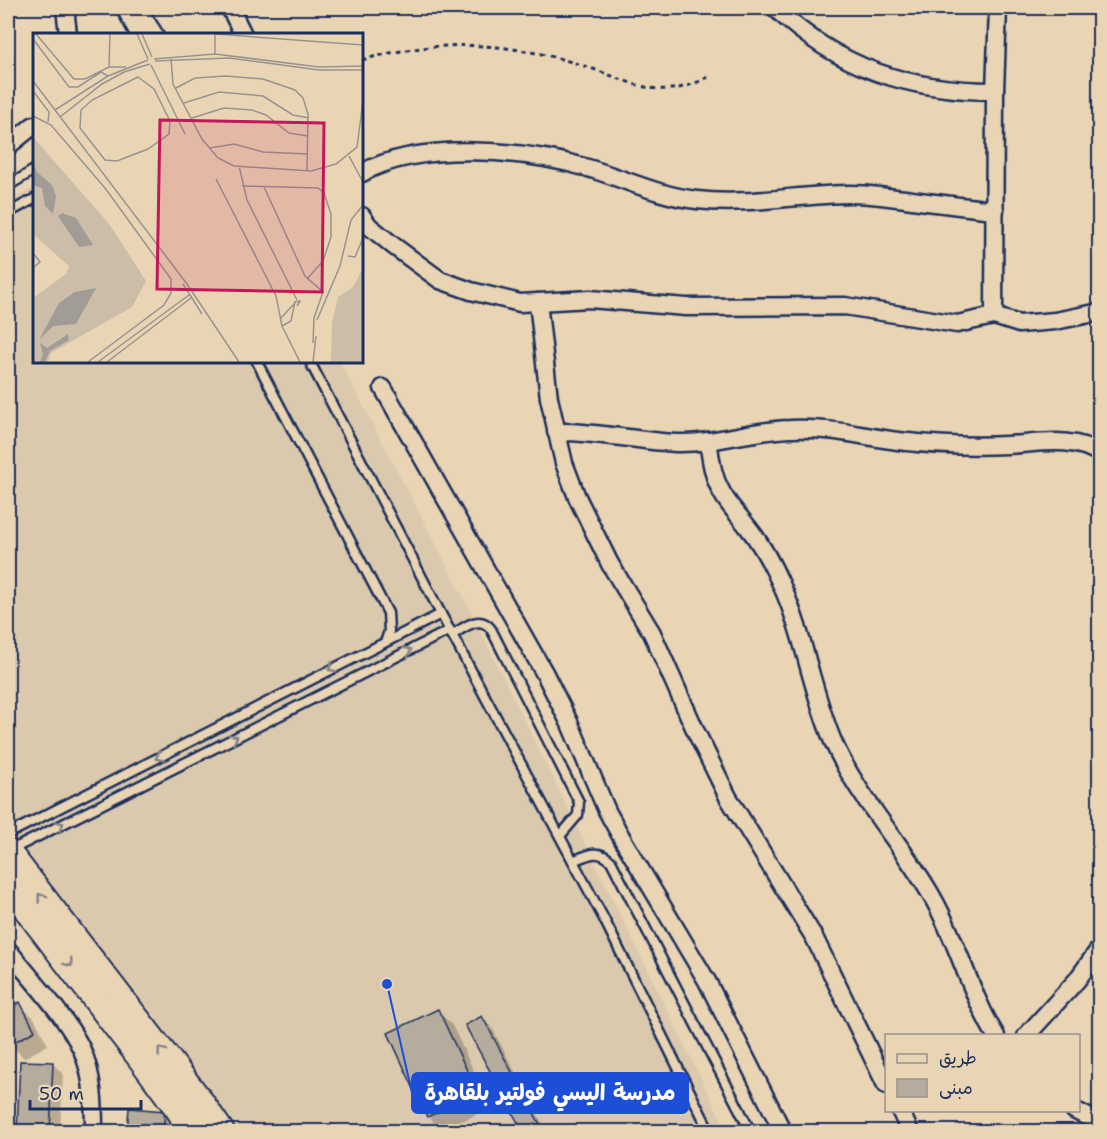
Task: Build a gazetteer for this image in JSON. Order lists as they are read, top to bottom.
{
  "places": ["مدرسة اليسي فولتير بلقاهرة"],
  "legend": ["طريق", "مبنى"],
  "scale_bar": "50 m"
}
